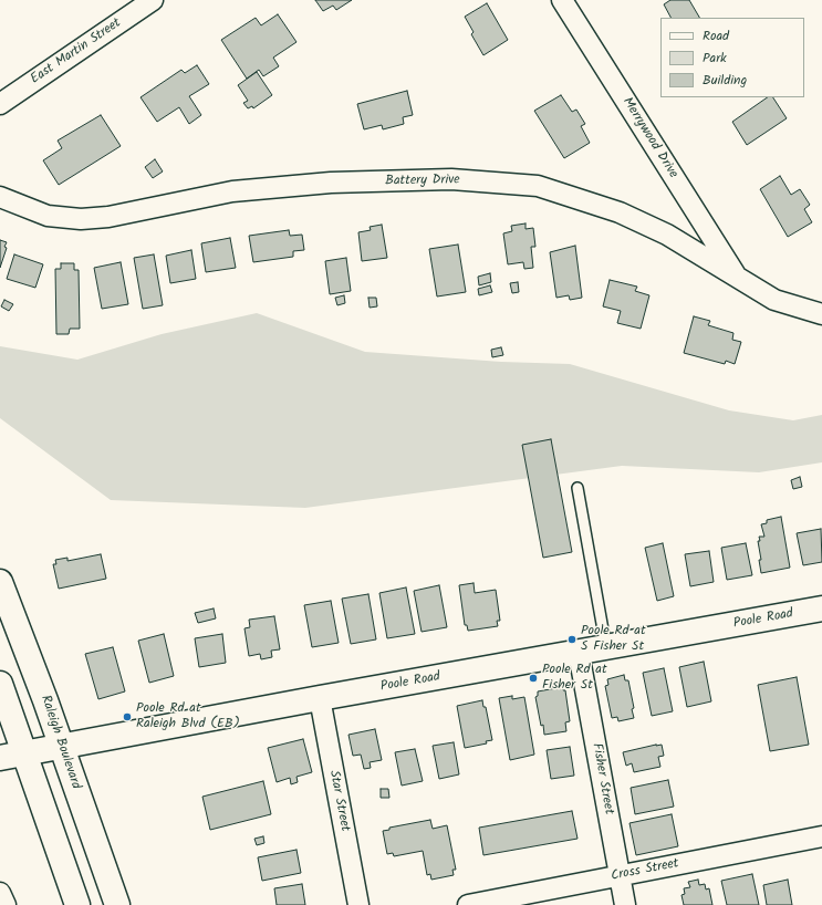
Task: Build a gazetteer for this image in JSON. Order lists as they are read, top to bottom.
{
  "streets": {
    "main road": ["Poole Road", "Raleigh Boulevard"],
    "street": [
      "East Martin Street",
      "Merrywood Drive",
      "Battery Drive",
      "Fisher Street",
      "Star Street",
      "Cross Street"
    ]
  },
  "crossings": [
    ["Merrywood Drive", "Battery Drive"],
    ["Poole Road", "Raleigh Boulevard"],
    ["Poole Road", "Fisher Street"],
    ["Poole Road", "Star Street"],
    ["Fisher Street", "Cross Street"]
  ],
  "places": ["Poole Rd at S Fisher St", "Poole Rd at Fisher St", "Poole Rd at Raleigh Blvd (EB)"],
  "legend": ["Road", "Park", "Building"]
}
